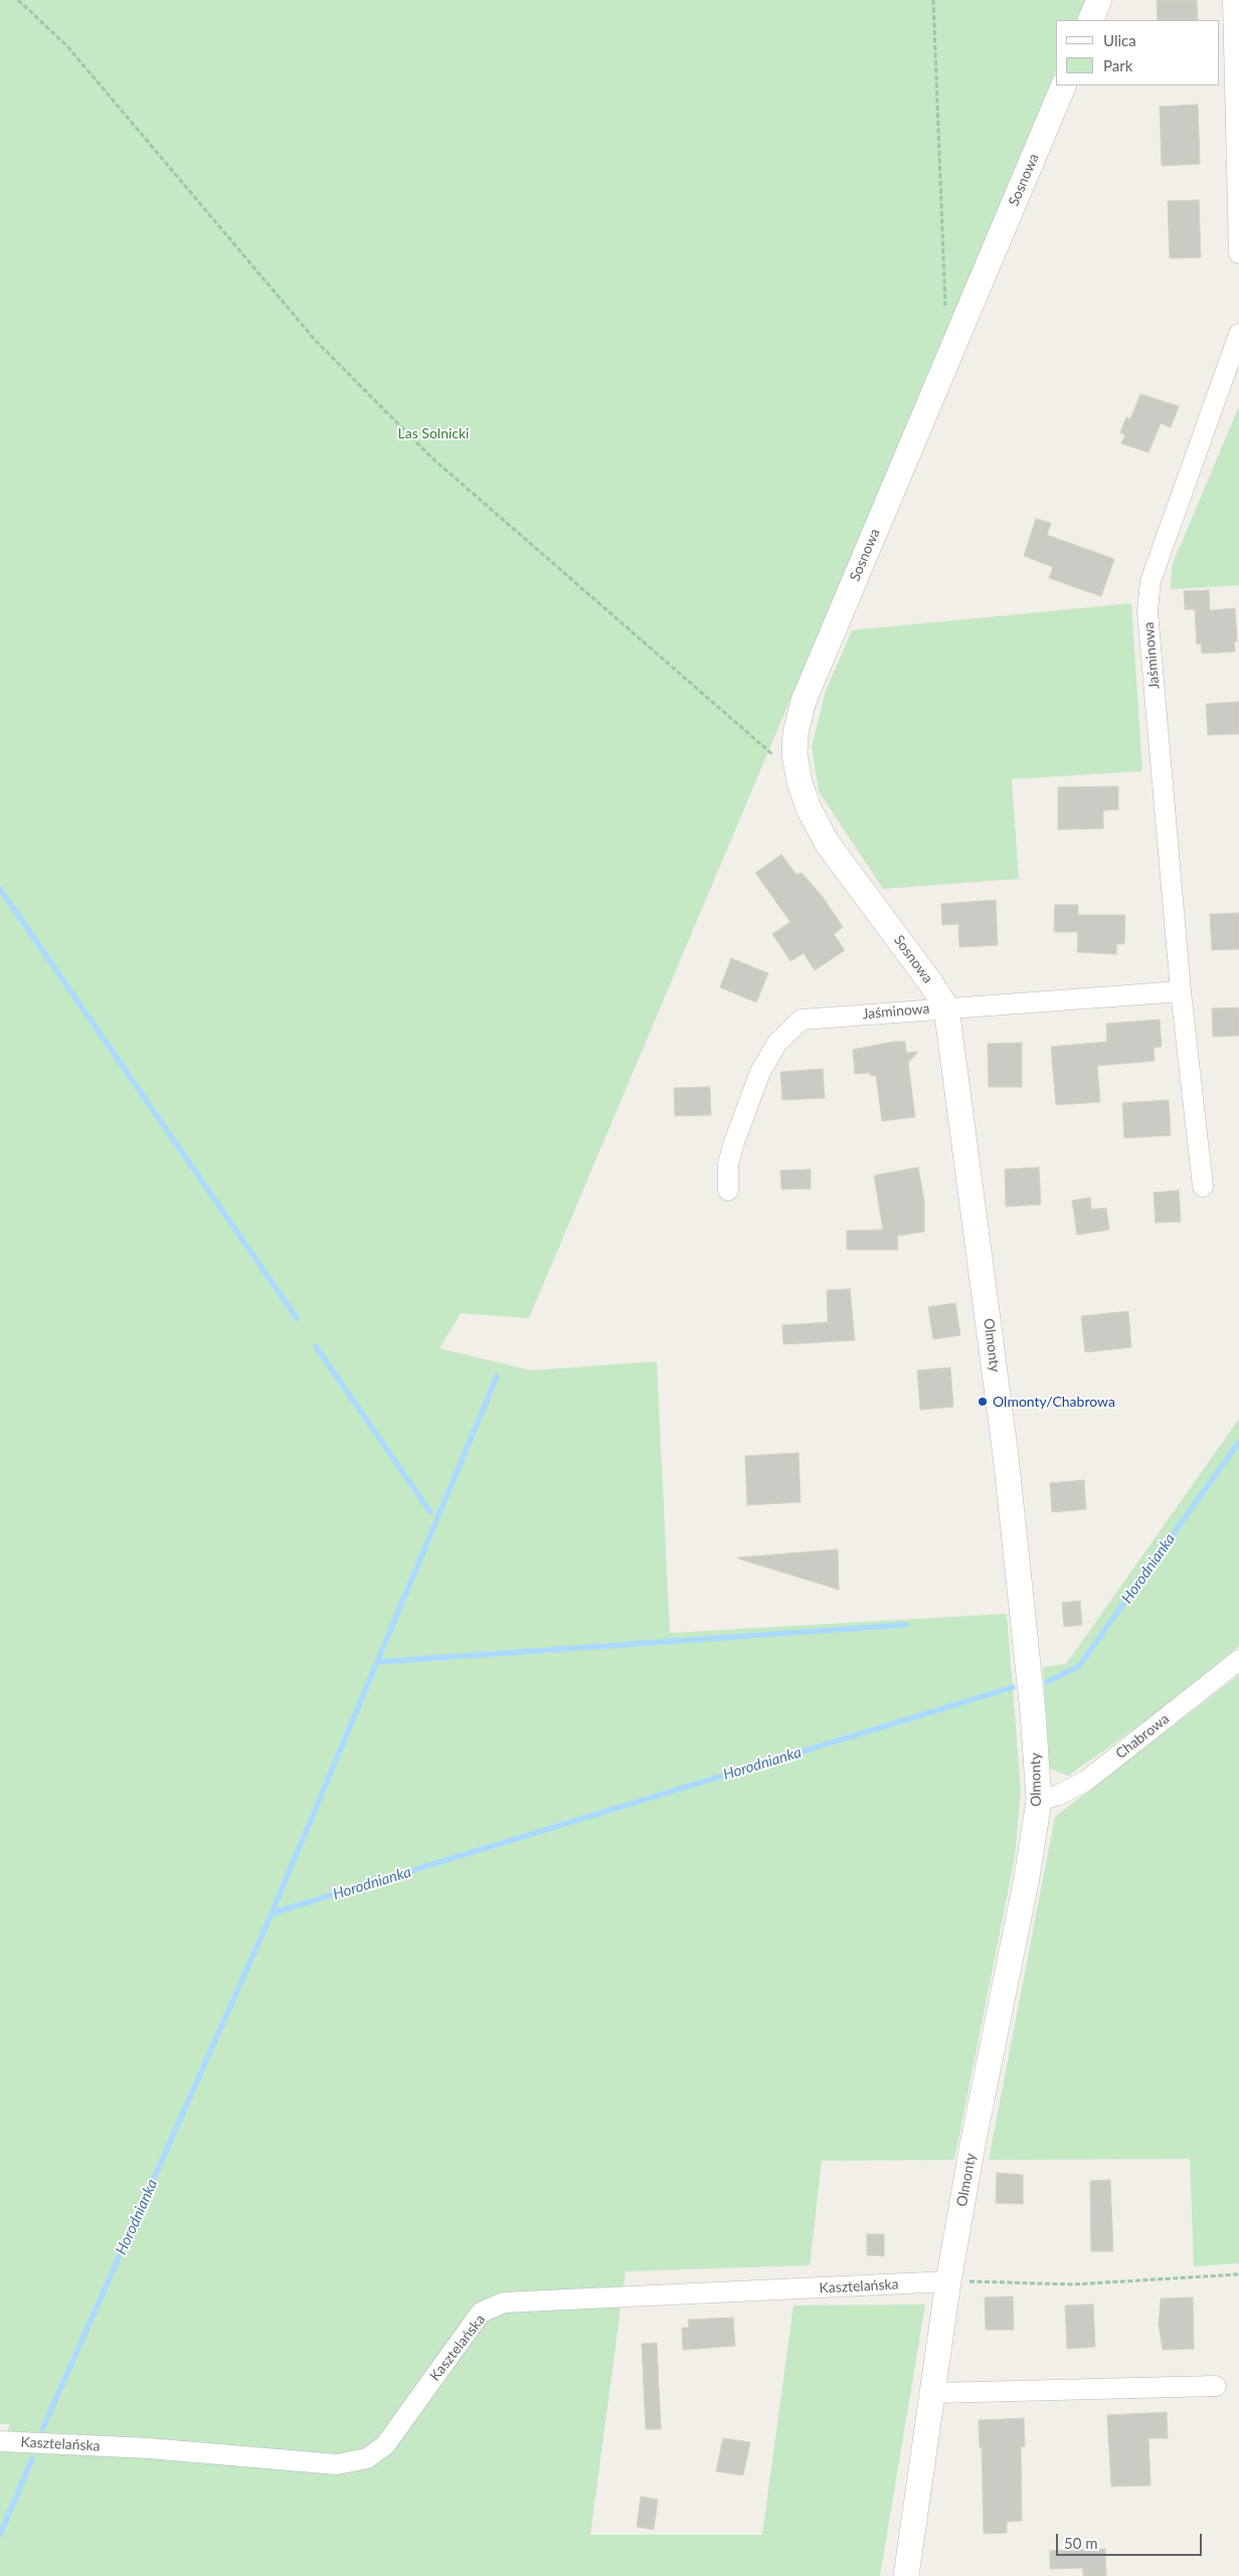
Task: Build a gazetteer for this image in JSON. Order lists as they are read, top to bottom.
{
  "streets": {
    "street": [
      "Sosnowa",
      "Jaśminowa",
      "Olmonty",
      "Chabrowa",
      "Kasztelańska"
    ]
  },
  "crossings": [
    ["Sosnowa", "Jaśminowa"],
    ["Sosnowa", "Olmonty"],
    ["Jaśminowa", "Olmonty"],
    ["Olmonty", "Chabrowa"],
    ["Olmonty", "Kasztelańska"]
  ],
  "water": ["Horodnianka"],
  "parks": ["Las Solnicki"],
  "places": ["Olmonty/Chabrowa"],
  "legend": ["Ulica", "Park"],
  "scale_bar": "50 m"
}
